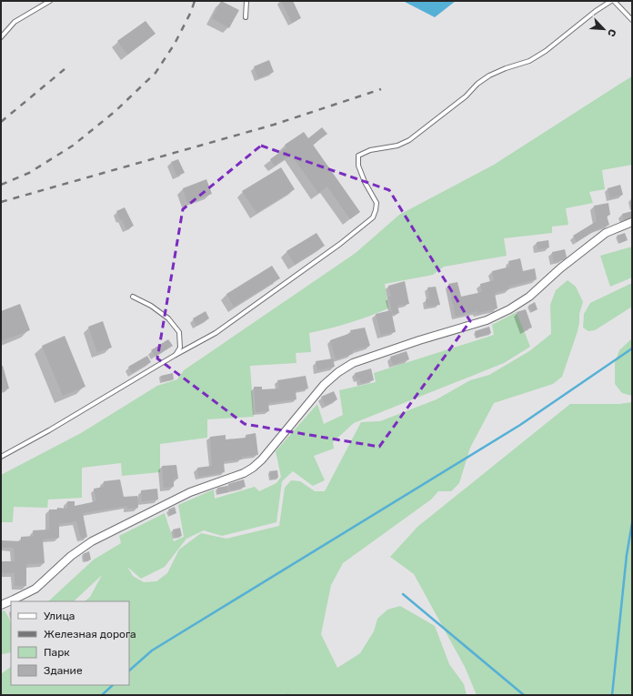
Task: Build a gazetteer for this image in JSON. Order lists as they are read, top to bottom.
{
  "legend": [
    "Улица",
    "Железная дорога",
    "Парк",
    "Здание"
  ],
  "north": "bottom right"
}
